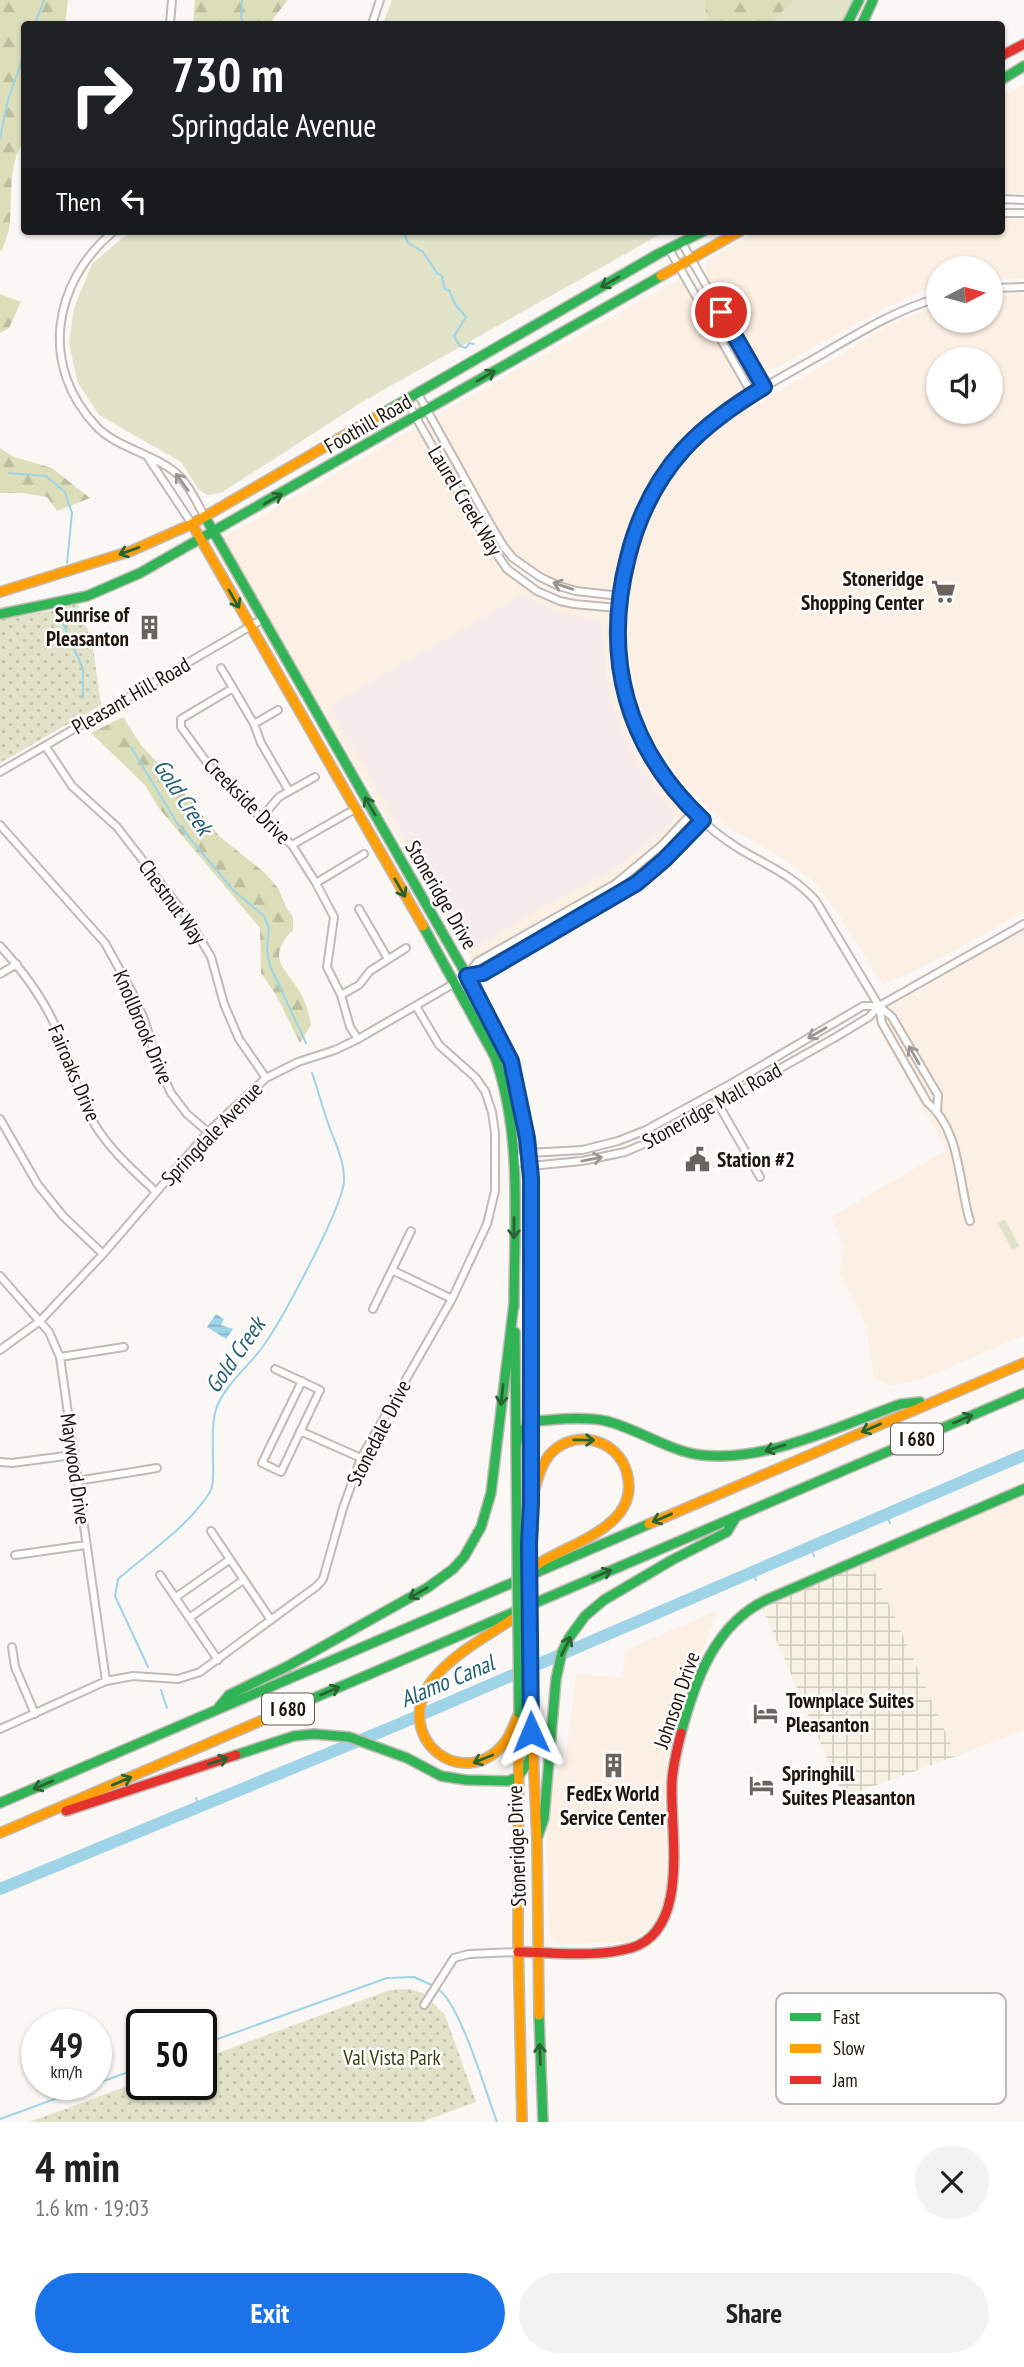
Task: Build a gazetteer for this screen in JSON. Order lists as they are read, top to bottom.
{
  "streets": {
    "main road": [
      "Foothill Road",
      "Stoneridge Drive",
      "I 680",
      "Johnson Drive"
    ],
    "street": [
      "Laurel Creek Way",
      "Pleasant Hill Road",
      "Creekside Drive",
      "Chestnut Way",
      "Knollbrook Drive",
      "Fairoaks Drive",
      "Stoneridge Mall Road",
      "Springdale Avenue",
      "Stonedale Drive",
      "Maywood Drive"
    ]
  },
  "crossings": [
    ["Foothill Road", "Laurel Creek Way"],
    ["Foothill Road", "Stoneridge Drive"],
    ["Pleasant Hill Road", "Stoneridge Drive"],
    ["Pleasant Hill Road", "Chestnut Way"],
    ["Creekside Drive", "Springdale Avenue"],
    ["Stoneridge Drive", "Stoneridge Mall Road"],
    ["Stoneridge Drive", "Springdale Avenue"],
    ["Stoneridge Drive", "Johnson Drive"],
    ["Chestnut Way", "Springdale Avenue"],
    ["Knollbrook Drive", "Springdale Avenue"],
    ["Fairoaks Drive", "Springdale Avenue"],
    ["Springdale Avenue", "Stonedale Drive"],
    ["Springdale Avenue", "Maywood Drive"],
    ["Stonedale Drive", "Maywood Drive"]
  ],
  "water": ["Gold Creek", "Alamo Canal"],
  "parks": ["Val Vista Park"],
  "places": {
    "supermarket": ["Stoneridge Shopping Center"],
    "building": ["Sunrise of Pleasanton", "FedEx World Service Center"],
    "public building": ["Station #2"],
    "hotel": ["Townplace Suites Pleasanton", "Springhill Suites Pleasanton"]
  },
  "legend": ["Fast", "Slow", "Jam"],
  "north": "right",
  "page": {
    "turn": ["730 m", "Springdale Avenue"],
    "then": "Then",
    "speed": "49 km/h",
    "limit": "50",
    "heading": ["4 min", "1.6 km · 19:03"],
    "buttons": ["Exit", "Share"]
  }
}
